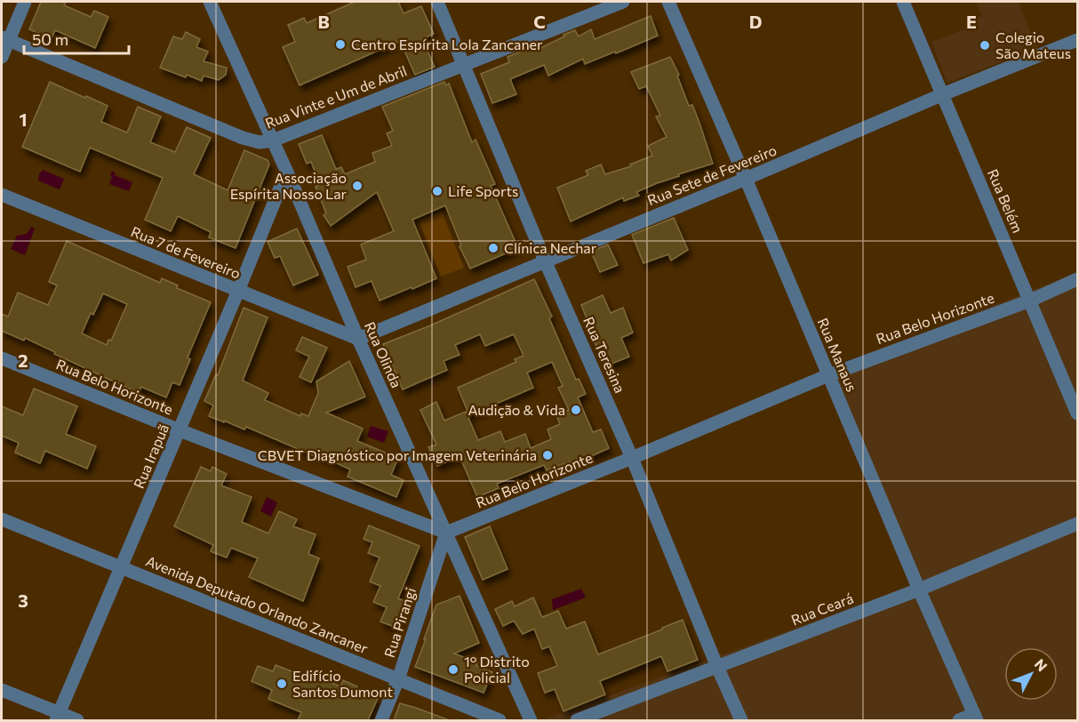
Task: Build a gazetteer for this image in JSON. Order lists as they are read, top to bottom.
{
  "streets": {
    "street": [
      "Rua Vinte e Um de Abril",
      "Rua Sete de Fevereiro",
      "Rua Belém",
      "Rua 7 de Fevereiro",
      "Rua Belo Horizonte",
      "Rua Olinda",
      "Rua Teresina",
      "Rua Manaus",
      "Rua Irapuã",
      "Avenida Deputado Orlando Zancaner",
      "Rua Ceará",
      "Rua Pirangi"
    ]
  },
  "crossings": [
    ["Rua Vinte e Um de Abril", "Rua Olinda"],
    ["Rua Vinte e Um de Abril", "Rua Teresina"],
    ["Rua Sete de Fevereiro", "Rua Belém"],
    ["Rua Sete de Fevereiro", "Rua 7 de Fevereiro"],
    ["Rua Sete de Fevereiro", "Rua Olinda"],
    ["Rua Sete de Fevereiro", "Rua Teresina"],
    ["Rua Sete de Fevereiro", "Rua Manaus"],
    ["Rua Belém", "Rua Belo Horizonte"],
    ["Rua 7 de Fevereiro", "Rua Olinda"],
    ["Rua 7 de Fevereiro", "Rua Irapuã"],
    ["Rua Belo Horizonte", "Rua Olinda"],
    ["Rua Belo Horizonte", "Rua Teresina"],
    ["Rua Belo Horizonte", "Rua Manaus"],
    ["Rua Belo Horizonte", "Rua Irapuã"],
    ["Rua Belo Horizonte", "Rua Pirangi"],
    ["Rua Olinda", "Rua Irapuã"],
    ["Rua Olinda", "Rua Pirangi"],
    ["Rua Teresina", "Rua Ceará"],
    ["Rua Manaus", "Rua Ceará"],
    ["Rua Irapuã", "Avenida Deputado Orlando Zancaner"],
    ["Avenida Deputado Orlando Zancaner", "Rua Pirangi"]
  ],
  "places": [
    "Centro Espírita Lola Zancaner",
    "Colegio São Mateus",
    "Associação Espírita Nosso Lar",
    "Life Sports",
    "Clínica Nechar",
    "Audição & Vida",
    "CBVET Diagnóstico por Imagem Veterinária",
    "1° Distrito Policial",
    "Edifício Santos Dumont"
  ],
  "scale_bar": "50 m",
  "north": "top right",
  "grid": {
    "columns": [
      "B",
      "C",
      "D",
      "E"
    ],
    "rows": ["1", "2", "3"]
  }
}
